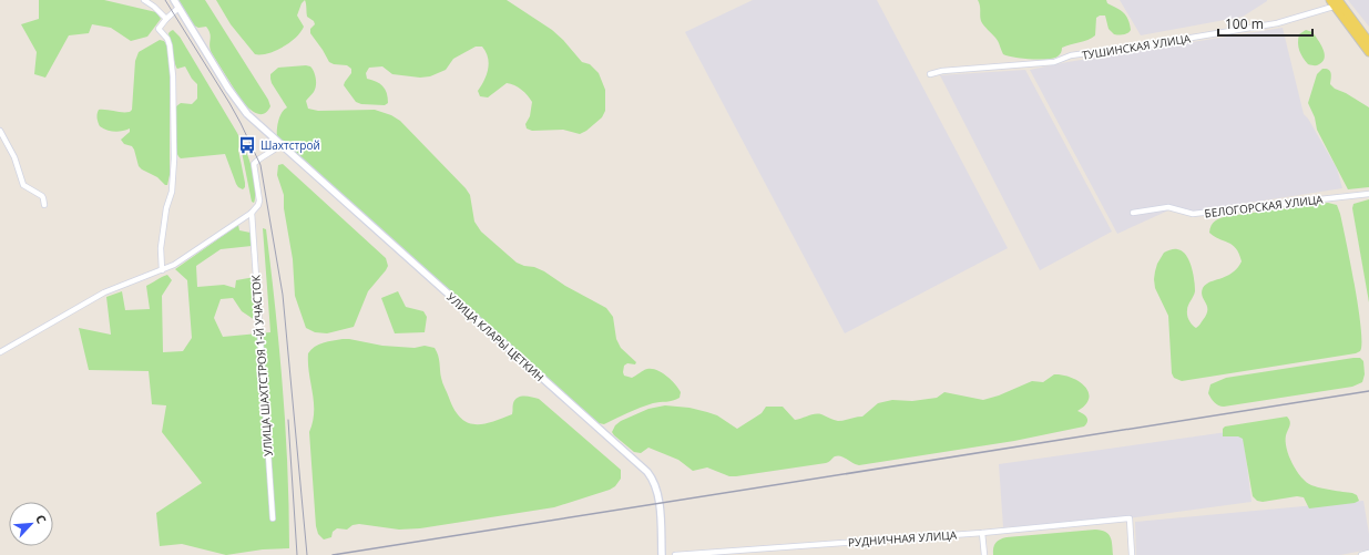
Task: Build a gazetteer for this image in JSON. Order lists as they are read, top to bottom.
{
  "streets": {
    "street": [
      "ТУШИНСКАЯ УЛИЦА",
      "БЕЛОГОРСКАЯ УЛИЦА",
      "УЛИЦА КЛАРЫ ЦЕТКИН",
      "УЛИЦА ШАХТСТРОЯ 1-Й УЧАСТОК",
      "РУДНИЧНАЯ УЛИЦА"
    ]
  },
  "places": {
    "bus stop": ["Шахтстрой"]
  },
  "scale_bar": "100 m",
  "north": "top right"
}
